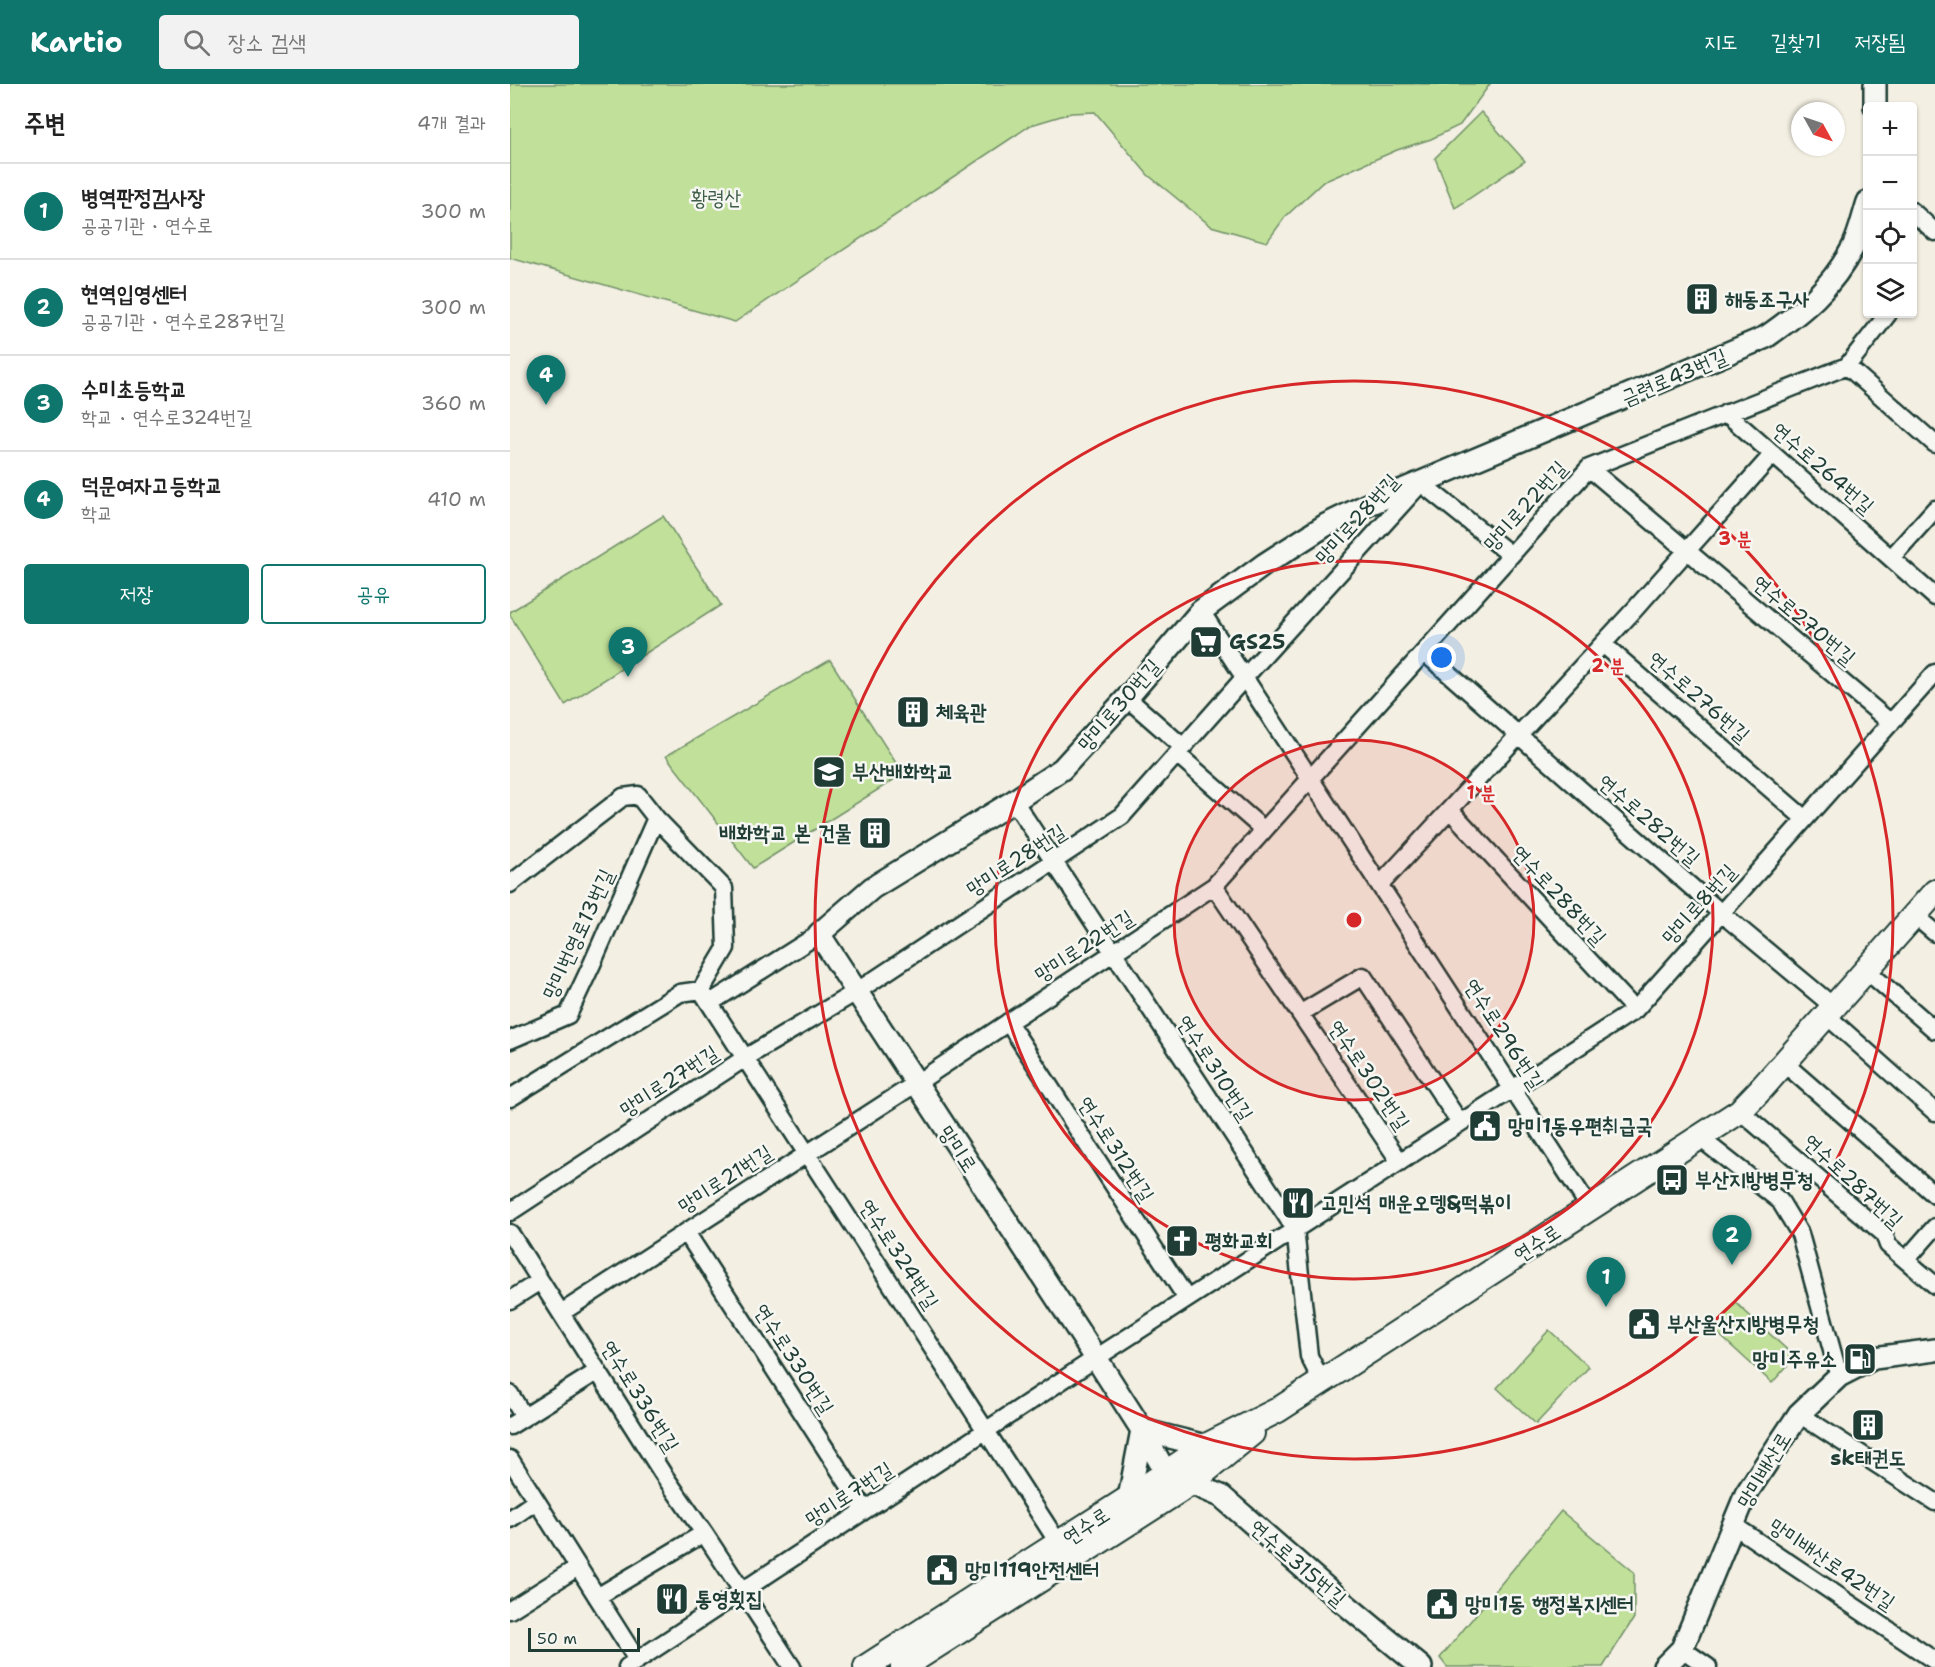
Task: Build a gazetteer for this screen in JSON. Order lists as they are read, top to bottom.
{
  "streets": {
    "main road": ["연수로"],
    "street": [
      "금련로43번길",
      "연수로264번길",
      "망미로22번길",
      "망미로28번길",
      "연수로270번길",
      "연수로276번길",
      "망미로30번길",
      "연수로282번길",
      "연수로288번길",
      "망미로8번길",
      "망미번영로13번길",
      "연수로296번길",
      "연수로310번길",
      "연수로302번길",
      "망미로27번길",
      "망미로",
      "연수로312번길",
      "망미로21번길",
      "연수로287번길",
      "연수로324번길",
      "연수로330번길",
      "연수로336번길",
      "망미배산로",
      "망미로7번길",
      "연수로315번길",
      "망미배산로42번길"
    ]
  },
  "crossings": [
    ["금련로43번길", "망미로28번길"],
    ["금련로43번길", "망미로30번길"],
    ["연수로264번길", "망미로22번길"],
    ["망미로22번길", "연수로270번길"],
    ["망미로22번길", "연수로282번길"],
    ["망미로22번길", "연수로296번길"],
    ["망미로22번길", "연수로310번길"],
    ["망미로22번길", "연수로302번길"],
    ["망미로22번길", "망미로"],
    ["망미로22번길", "연수로312번길"],
    ["망미로22번길", "망미로21번길"],
    ["망미로28번길", "망미로30번길"],
    ["망미로28번길", "연수로296번길"],
    ["망미로28번길", "연수로310번길"],
    ["망미로28번길", "망미로27번길"],
    ["망미로28번길", "망미로"],
    ["연수로270번길", "망미로8번길"],
    ["연수로276번길", "망미로8번길"],
    ["망미로30번길", "연수로296번길"],
    ["망미로30번길", "연수로310번길"],
    ["망미로30번길", "망미로"],
    ["연수로282번길", "망미로8번길"],
    ["연수로282번길", "연수로"],
    ["연수로288번길", "망미로8번길"],
    ["망미로8번길", "연수로296번길"],
    ["망미로8번길", "연수로310번길"],
    ["망미로8번길", "연수로302번길"],
    ["망미로8번길", "망미로"],
    ["망미로8번길", "연수로312번길"],
    ["망미로8번길", "망미로7번길"],
    ["연수로296번길", "연수로"],
    ["연수로310번길", "연수로"],
    ["망미로27번길", "망미로"],
    ["망미로27번길", "연수로324번길"],
    ["망미로", "망미로21번길"],
    ["망미로", "연수로"],
    ["망미로", "망미로7번길"],
    ["망미로", "연수로315번길"],
    ["망미로21번길", "연수로324번길"],
    ["망미로21번길", "연수로330번길"],
    ["망미로21번길", "연수로336번길"],
    ["연수로287번길", "연수로"],
    ["연수로", "연수로324번길"],
    ["연수로", "연수로315번길"],
    ["연수로324번길", "망미로7번길"],
    ["연수로330번길", "망미로7번길"],
    ["연수로336번길", "망미로7번길"],
    ["망미배산로", "망미배산로42번길"]
  ],
  "parks": ["황령산"],
  "places": {
    "building": [
      "해동조구사",
      "체육관",
      "배화학교 본 건물",
      "sk태권도"
    ],
    "supermarket": ["GS25"],
    "school or university": ["부산배화학교"],
    "public building": [
      "망미1동우편취급국",
      "부산울산지방병무청",
      "망미119안전센터",
      "망미1동 행정복지센터"
    ],
    "bus stop": ["부산지방병무청"],
    "restaurant": ["고민석 매운오뎅&떡볶이", "통영횟집"],
    "church": ["평화교회"],
    "fuel station": ["망미주유소"]
  },
  "scale_bar": "50 m",
  "north": "bottom right",
  "page": {
    "header": "Kartio",
    "search": "장소 검색",
    "nav": ["지도", "길찾기", "저장됨"],
    "heading": ["주변", "4개 결과"],
    "map_buttons": ["+", "−"],
    "list": [
      {
        "mark": "1",
        "name": "병역판정검사장",
        "note": "공공기관 · 연수로",
        "value": "300 m"
      },
      {
        "mark": "2",
        "name": "현역입영센터",
        "note": "공공기관 · 연수로287번길",
        "value": "300 m"
      },
      {
        "mark": "3",
        "name": "수미초등학교",
        "note": "학교 · 연수로324번길",
        "value": "360 m"
      },
      {
        "mark": "4",
        "name": "덕문여자고등학교",
        "note": "학교",
        "value": "410 m"
      }
    ],
    "pins": [
      "4",
      "3",
      "2",
      "1"
    ],
    "buttons": ["저장", "공유"],
    "scale": "50 m"
  },
  "rings": ["3 분", "2 분", "1 분"]
}
